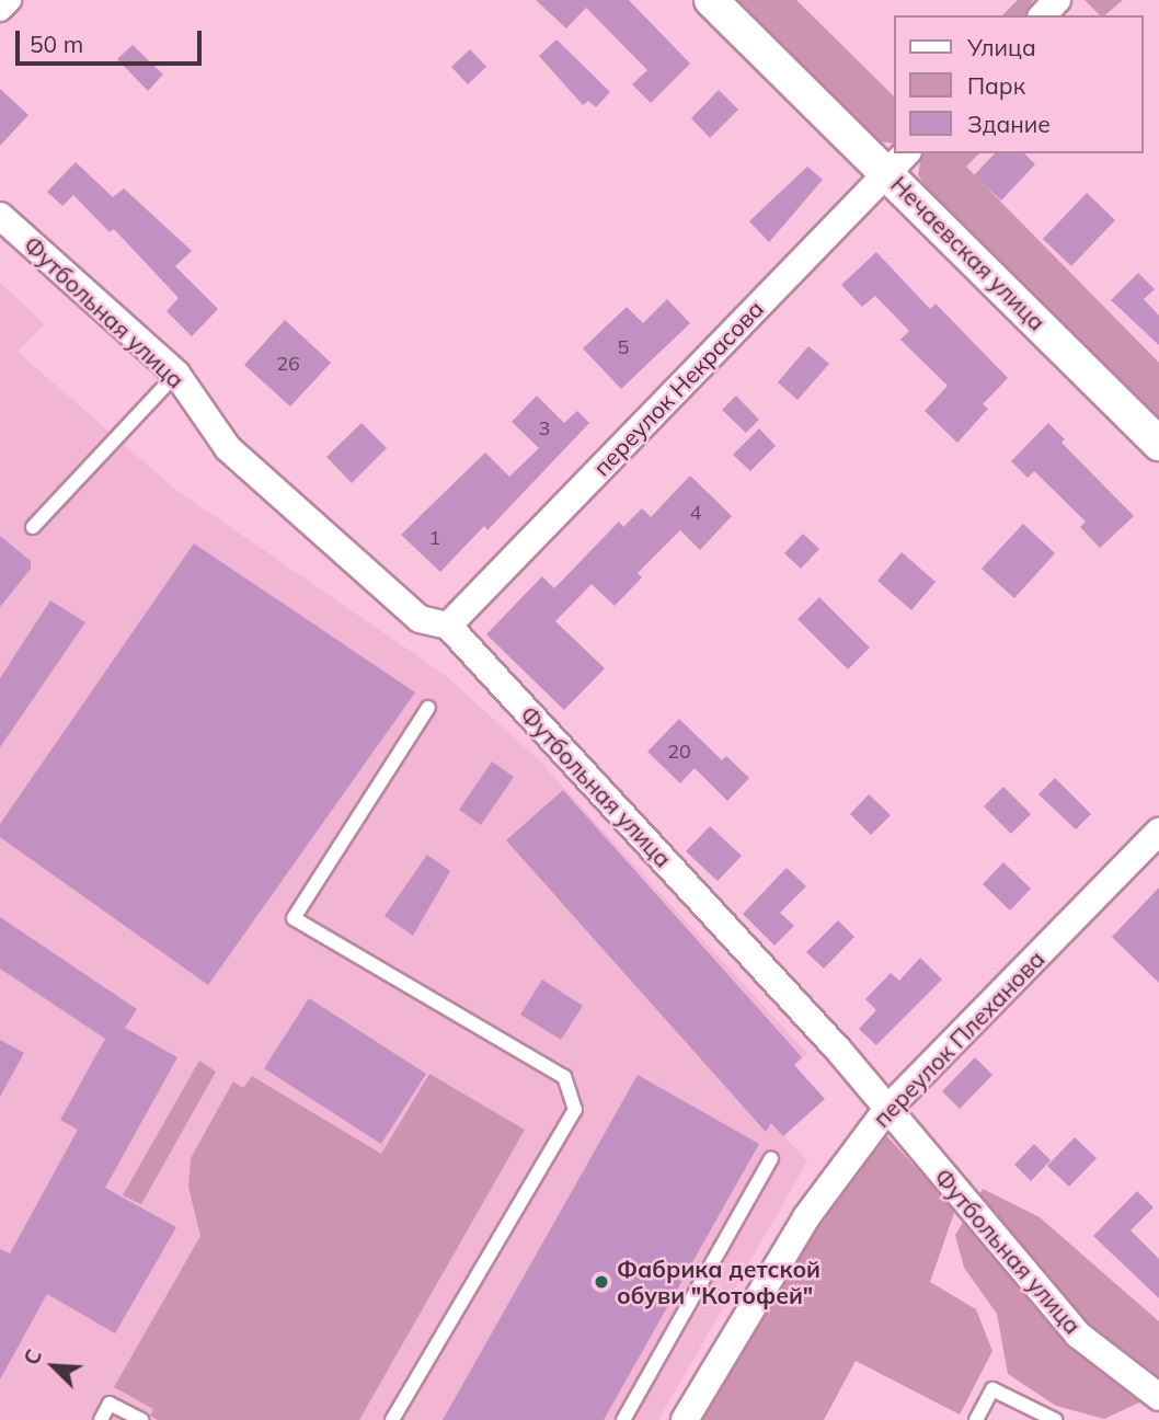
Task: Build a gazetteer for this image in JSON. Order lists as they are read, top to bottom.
{
  "streets": {
    "street": [
      "Нечаевская улица",
      "Футбольная улица",
      "переулок Некрасова",
      "переулок Плеханова"
    ]
  },
  "crossings": [
    ["Нечаевская улица", "переулок Некрасова"],
    ["Футбольная улица", "переулок Некрасова"],
    ["Футбольная улица", "переулок Плеханова"]
  ],
  "places": ["Фабрика детской обуви \"Котофей\""],
  "house_numbers": [
    "5",
    "26",
    "3",
    "4",
    "1",
    "20"
  ],
  "legend": ["Улица", "Парк", "Здание"],
  "scale_bar": "50 m",
  "north": "top left"
}
